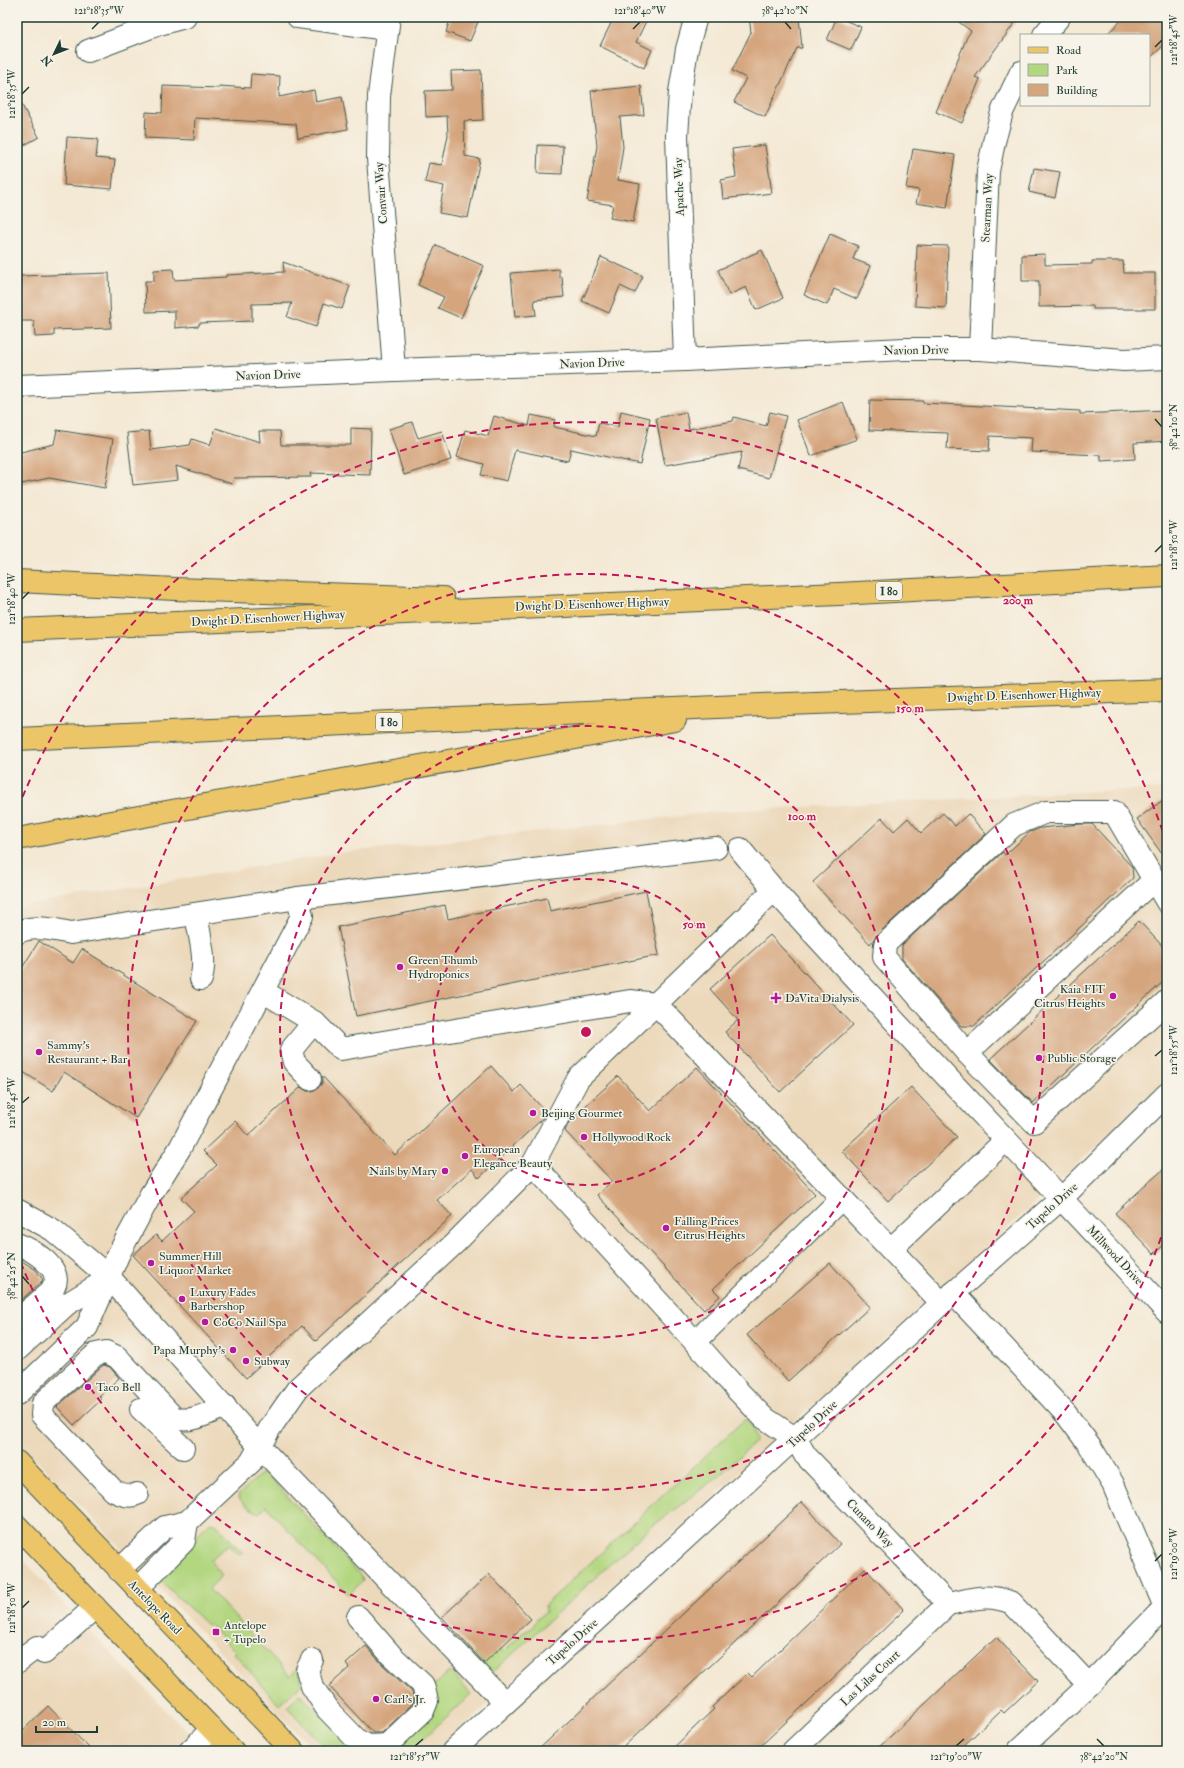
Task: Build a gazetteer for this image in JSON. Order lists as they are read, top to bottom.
{
  "streets": {
    "main road": ["I 80", "Dwight D. Eisenhower Highway", "Antelope Road"],
    "street": [
      "Apache Way",
      "Convair Way",
      "Stearman Way",
      "Navion Drive",
      "Tupelo Drive",
      "Millwood Drive",
      "Cunano Way",
      "Las Lilas Court"
    ]
  },
  "crossings": [
    ["Apache Way", "Navion Drive"],
    ["Convair Way", "Navion Drive"],
    ["Stearman Way", "Navion Drive"],
    ["Tupelo Drive", "Millwood Drive"],
    ["Tupelo Drive", "Cunano Way"],
    ["Cunano Way", "Las Lilas Court"]
  ],
  "places": {
    "other": [
      "Green Thumb Hydroponics",
      "Kaia FIT Citrus Heights",
      "Sammy's Restaurant + Bar",
      "Public Storage",
      "Beijing Gourmet",
      "Hollywood Rock",
      "European Elegance Beauty",
      "Nails by Mary",
      "Falling Prices Citrus Heights",
      "Summer Hill Liquor Market",
      "Luxury Fades Barbershop",
      "CoCo Nail Spa",
      "Papa Murphy's",
      "Subway",
      "Taco Bell",
      "Carl's Jr."
    ],
    "health": ["DaVita Dialysis"],
    "transit": ["Antelope + Tupelo"]
  },
  "legend": ["Road", "Park", "Building"],
  "scale_bar": "20 m",
  "north": "bottom left",
  "coordinates": [
    "121°18'35\"W",
    "121°18'40\"W",
    "38°42'10\"N",
    "121°18'45\"W",
    "121°18'50\"W",
    "121°18'55\"W",
    "38°42'25\"N",
    "121°19'00\"W",
    "38°42'20\"N"
  ],
  "rings": [
    "200 m",
    "150 m",
    "100 m",
    "50 m"
  ]
}
